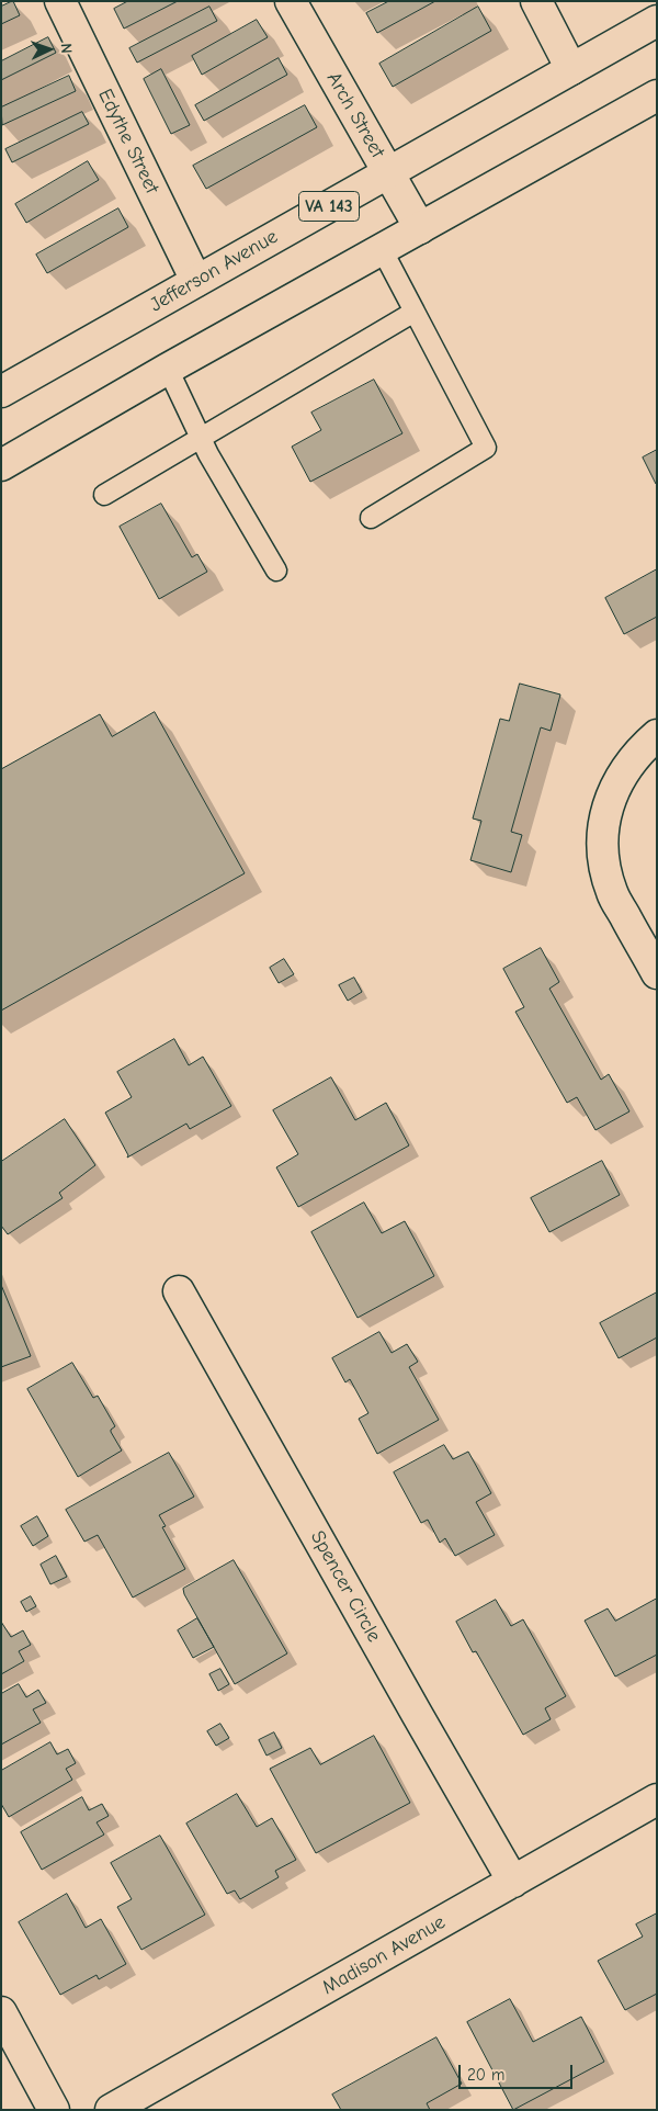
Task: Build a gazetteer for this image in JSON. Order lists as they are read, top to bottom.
{
  "streets": {
    "street": [
      "Arch Street",
      "Edythe Street",
      "VA 143",
      "Jefferson Avenue",
      "Spencer Circle",
      "Madison Avenue"
    ]
  },
  "crossings": [
    ["Arch Street", "Jefferson Avenue"],
    ["Edythe Street", "Jefferson Avenue"],
    ["Spencer Circle", "Madison Avenue"]
  ],
  "scale_bar": "20 m",
  "north": "right"
}
